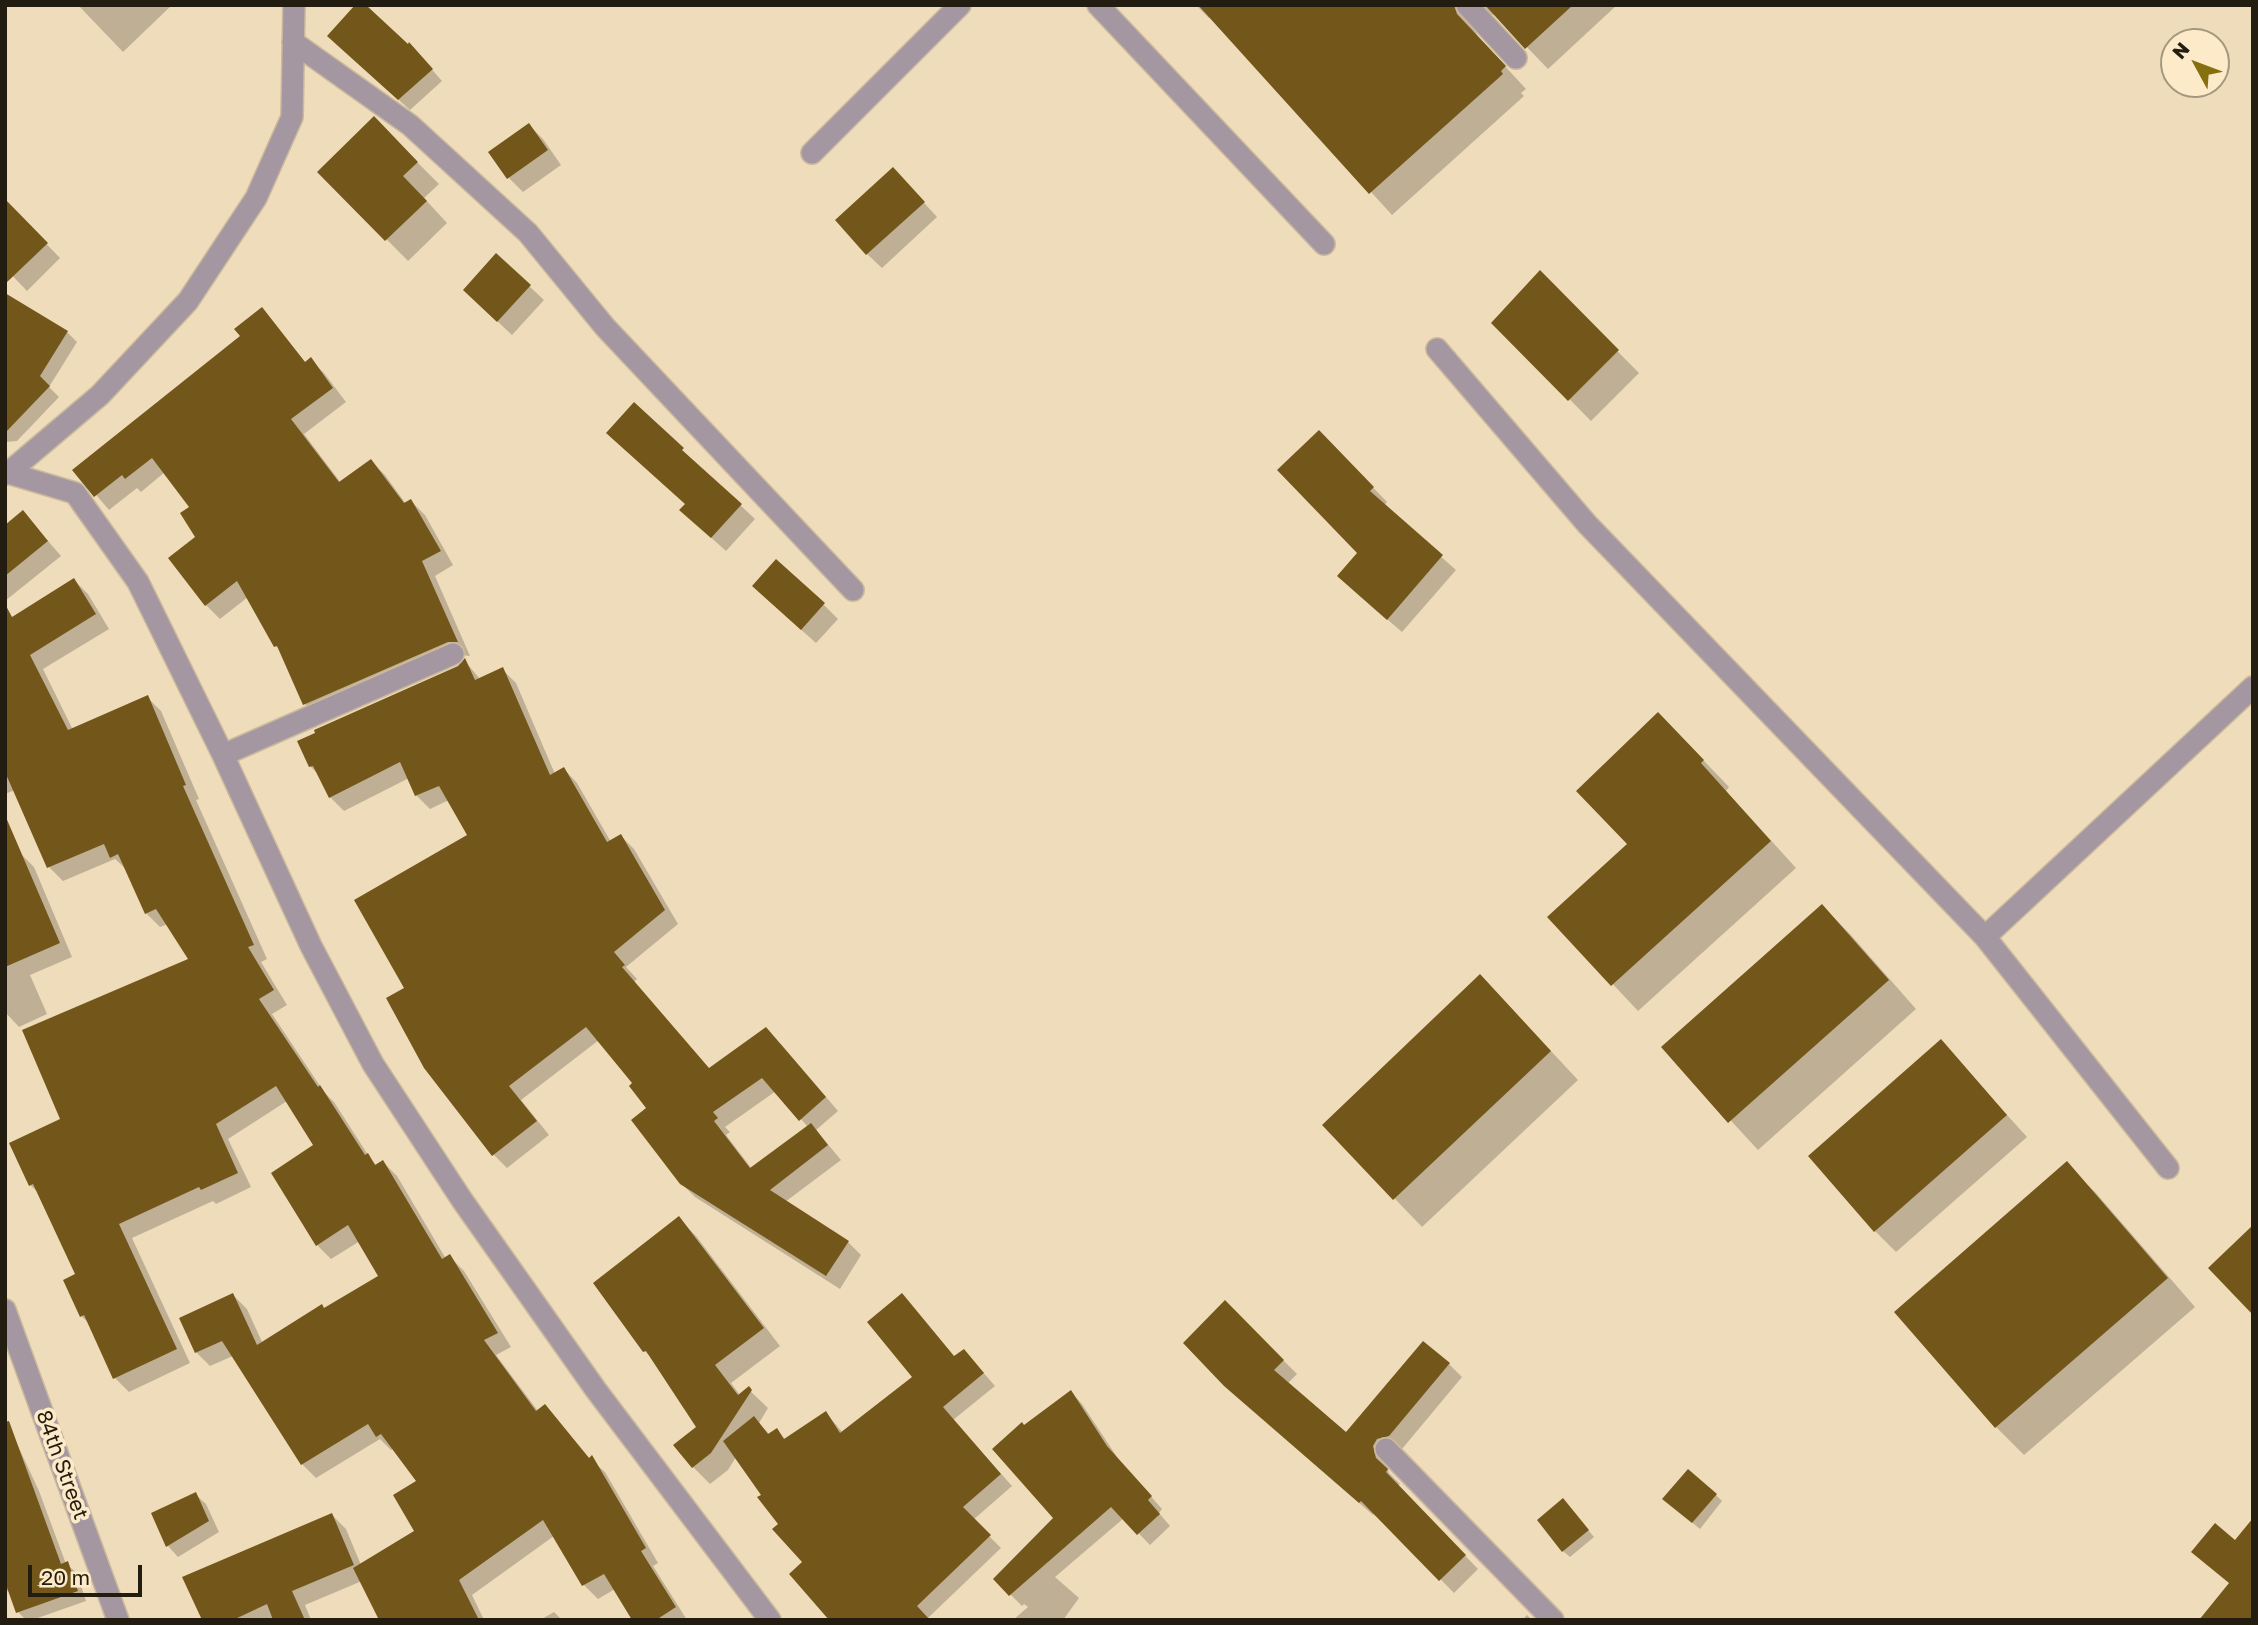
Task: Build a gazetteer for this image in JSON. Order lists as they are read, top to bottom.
{
  "streets": {
    "street": ["84th Street"]
  },
  "scale_bar": "20 m",
  "north": "top left"
}
